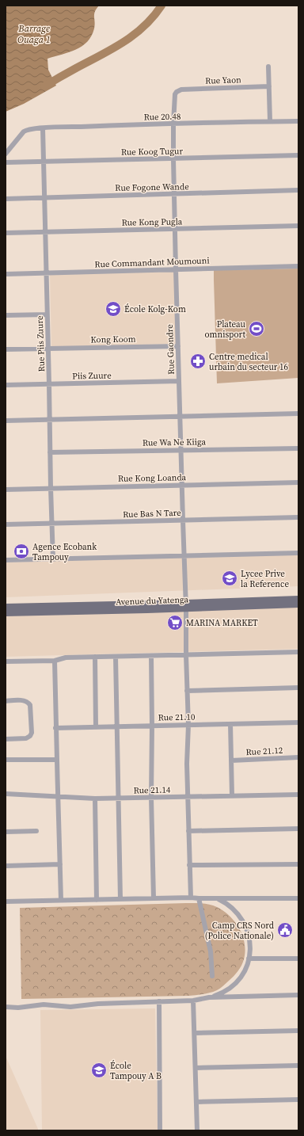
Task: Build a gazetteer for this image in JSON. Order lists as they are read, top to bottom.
{
  "streets": {
    "main road": ["Avenue du Yatenga"],
    "street": [
      "Rue Yaon",
      "Rue 20.48",
      "Rue Koog Tugur",
      "Rue Fogone Wande",
      "Rue Kong Pugla",
      "Rue Commandant Moumouni",
      "Kong Koom",
      "Rue Piis Zuure",
      "Rue Gaondre",
      "Piis Zuure",
      "Rue Wa Ne Kiiga",
      "Rue Kong Loanda",
      "Rue Bas N Tare",
      "Rue 21.10",
      "Rue 21.12",
      "Rue 21.14"
    ]
  },
  "crossings": [
    ["Rue Yaon", "Rue Gaondre"],
    ["Rue 20.48", "Rue Piis Zuure"],
    ["Rue 20.48", "Rue Gaondre"],
    ["Rue Koog Tugur", "Rue Piis Zuure"],
    ["Rue Koog Tugur", "Rue Gaondre"],
    ["Rue Fogone Wande", "Rue Piis Zuure"],
    ["Rue Fogone Wande", "Rue Gaondre"],
    ["Rue Kong Pugla", "Rue Piis Zuure"],
    ["Rue Kong Pugla", "Rue Gaondre"],
    ["Rue Commandant Moumouni", "Rue Piis Zuure"],
    ["Rue Commandant Moumouni", "Rue Gaondre"],
    ["Kong Koom", "Rue Piis Zuure"],
    ["Kong Koom", "Rue Gaondre"],
    ["Rue Piis Zuure", "Piis Zuure"],
    ["Rue Piis Zuure", "Rue Wa Ne Kiiga"],
    ["Rue Piis Zuure", "Rue Kong Loanda"],
    ["Rue Piis Zuure", "Rue Bas N Tare"],
    ["Rue Gaondre", "Piis Zuure"],
    ["Rue Gaondre", "Rue Wa Ne Kiiga"],
    ["Rue Gaondre", "Rue Kong Loanda"],
    ["Rue Gaondre", "Rue Bas N Tare"],
    ["Rue Gaondre", "Avenue du Yatenga"],
    ["Rue Gaondre", "Rue 21.10"],
    ["Rue Gaondre", "Rue 21.14"]
  ],
  "water": ["Barrage Ouaga 1"],
  "places": {
    "school or university": ["École Kolg-Kom", "Lycee Prive la Reference", "École Tampouy A B"],
    "sports": ["Plateau omnisport"],
    "pharmacy": ["Centre medical urbain du secteur 16"],
    "bank": ["Agence Ecobank Tampouy"],
    "supermarket": ["MARINA MARKET"],
    "public building": ["Camp CRS Nord (Police Nationale)"]
  }
}
